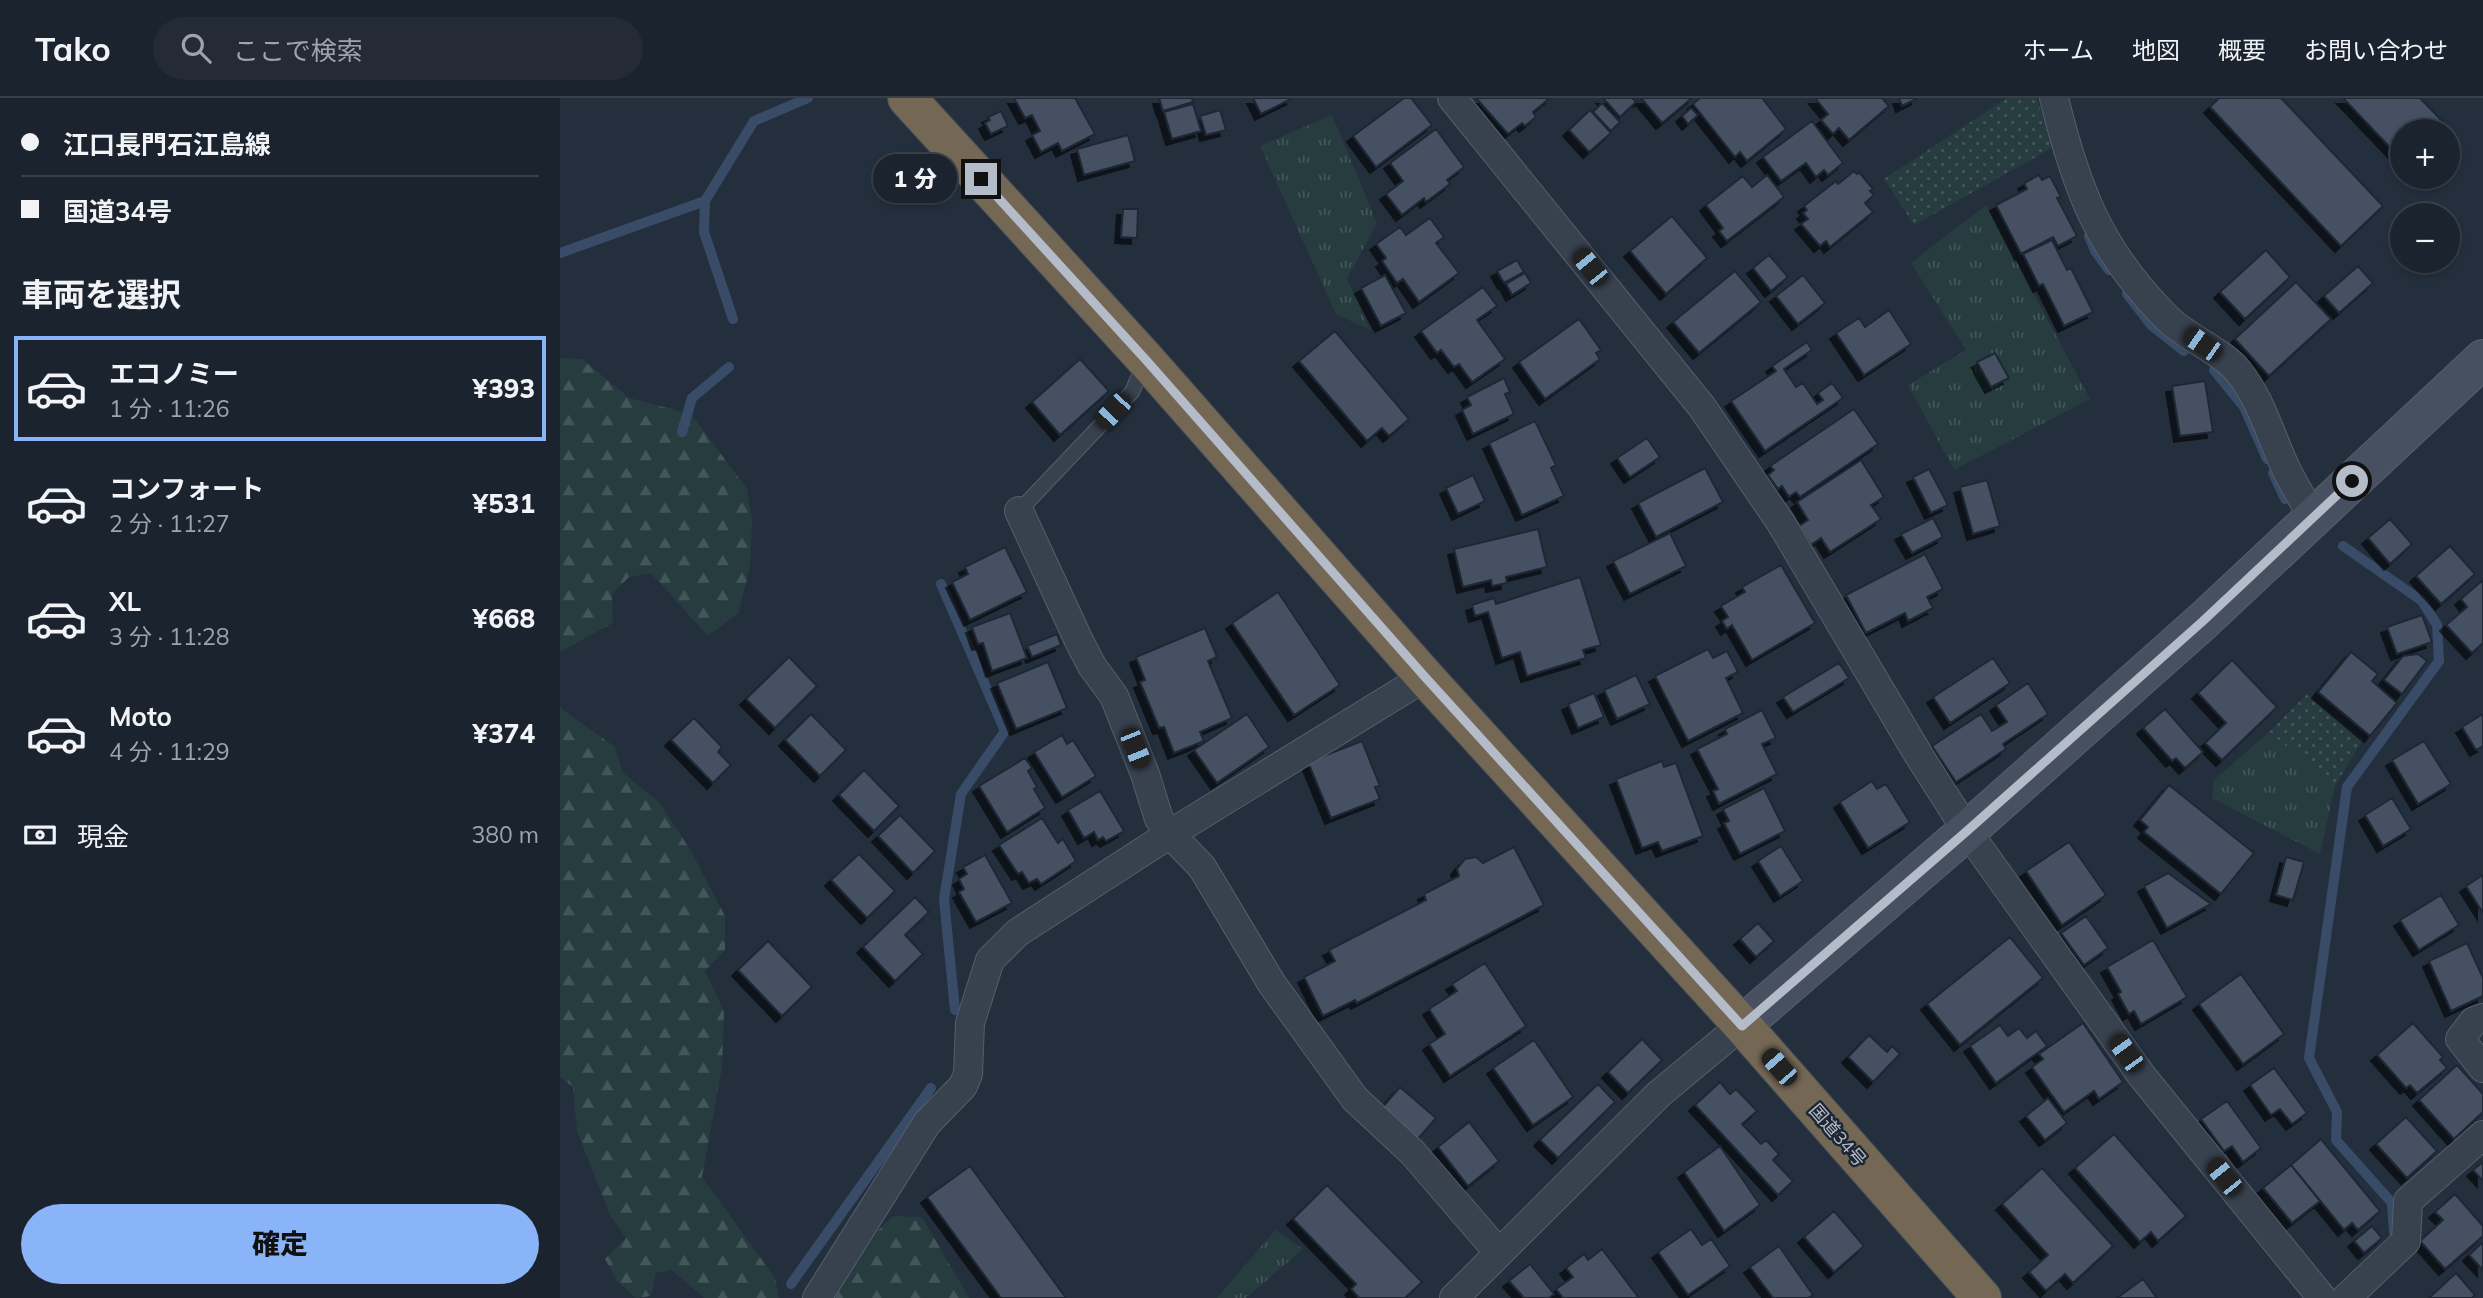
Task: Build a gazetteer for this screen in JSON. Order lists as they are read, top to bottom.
{
  "streets": {
    "highway": ["国道34号"]
  },
  "page": {
    "header": "Tako",
    "search": "ここで検索",
    "nav": [
      "ホーム",
      "地図",
      "概要",
      "お問い合わせ"
    ],
    "banner": ["江口長門石江島線", "国道34号"],
    "map_buttons": ["+", "−"],
    "bubble": "1 分",
    "heading": "車両を選択",
    "list": [
      {
        "name": "エコノミー",
        "note": "1 分 · 11:26",
        "value": "¥393"
      },
      {
        "name": "コンフォート",
        "note": "2 分 · 11:27",
        "value": "¥531"
      },
      {
        "name": "XL",
        "note": "3 分 · 11:28",
        "value": "¥668"
      },
      {
        "name": "Moto",
        "note": "4 分 · 11:29",
        "value": "¥374"
      }
    ],
    "pay": ["現金", "380 m"],
    "buttons": "確定"
  }
}
